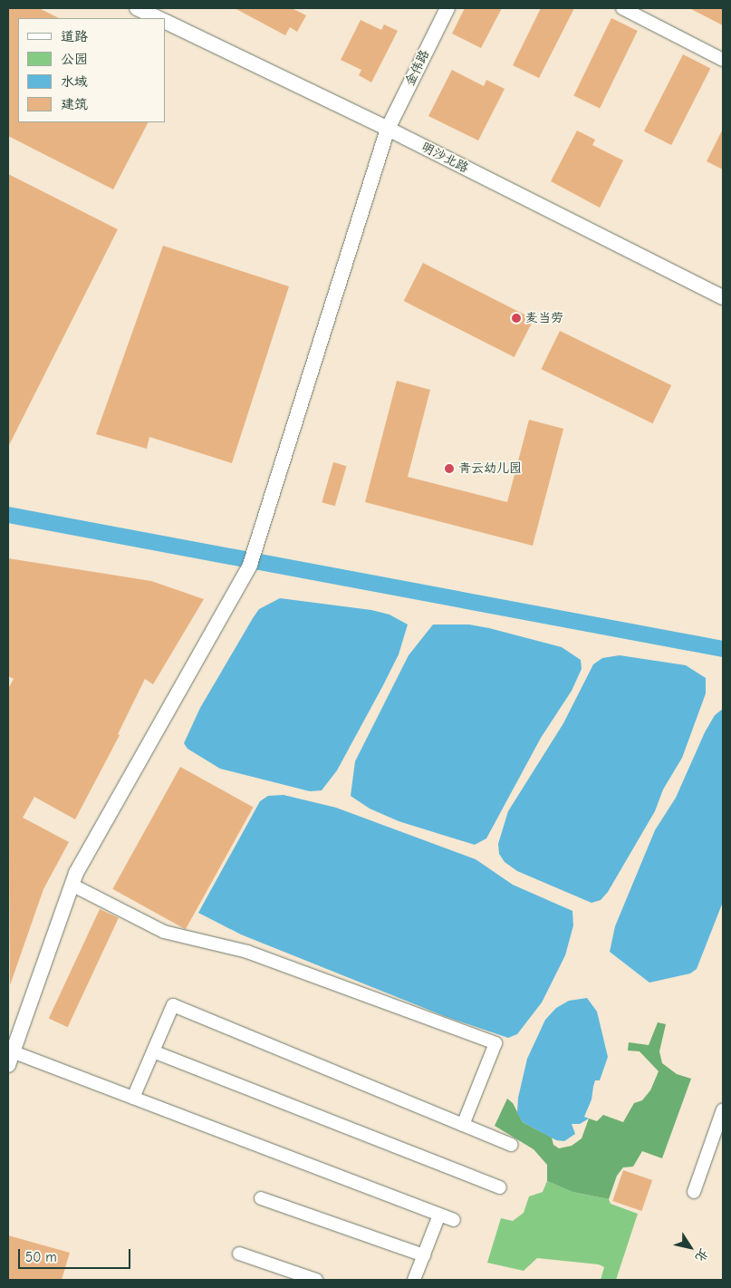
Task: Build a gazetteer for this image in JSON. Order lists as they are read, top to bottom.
{
  "streets": {
    "street": ["金伟路", "明沙北路"]
  },
  "crossings": [
    ["金伟路", "明沙北路"]
  ],
  "places": ["麦当劳", "青云幼儿园"],
  "legend": [
    "道路",
    "公园",
    "水域",
    "建筑"
  ],
  "scale_bar": "50 m",
  "north": "bottom right"
}
